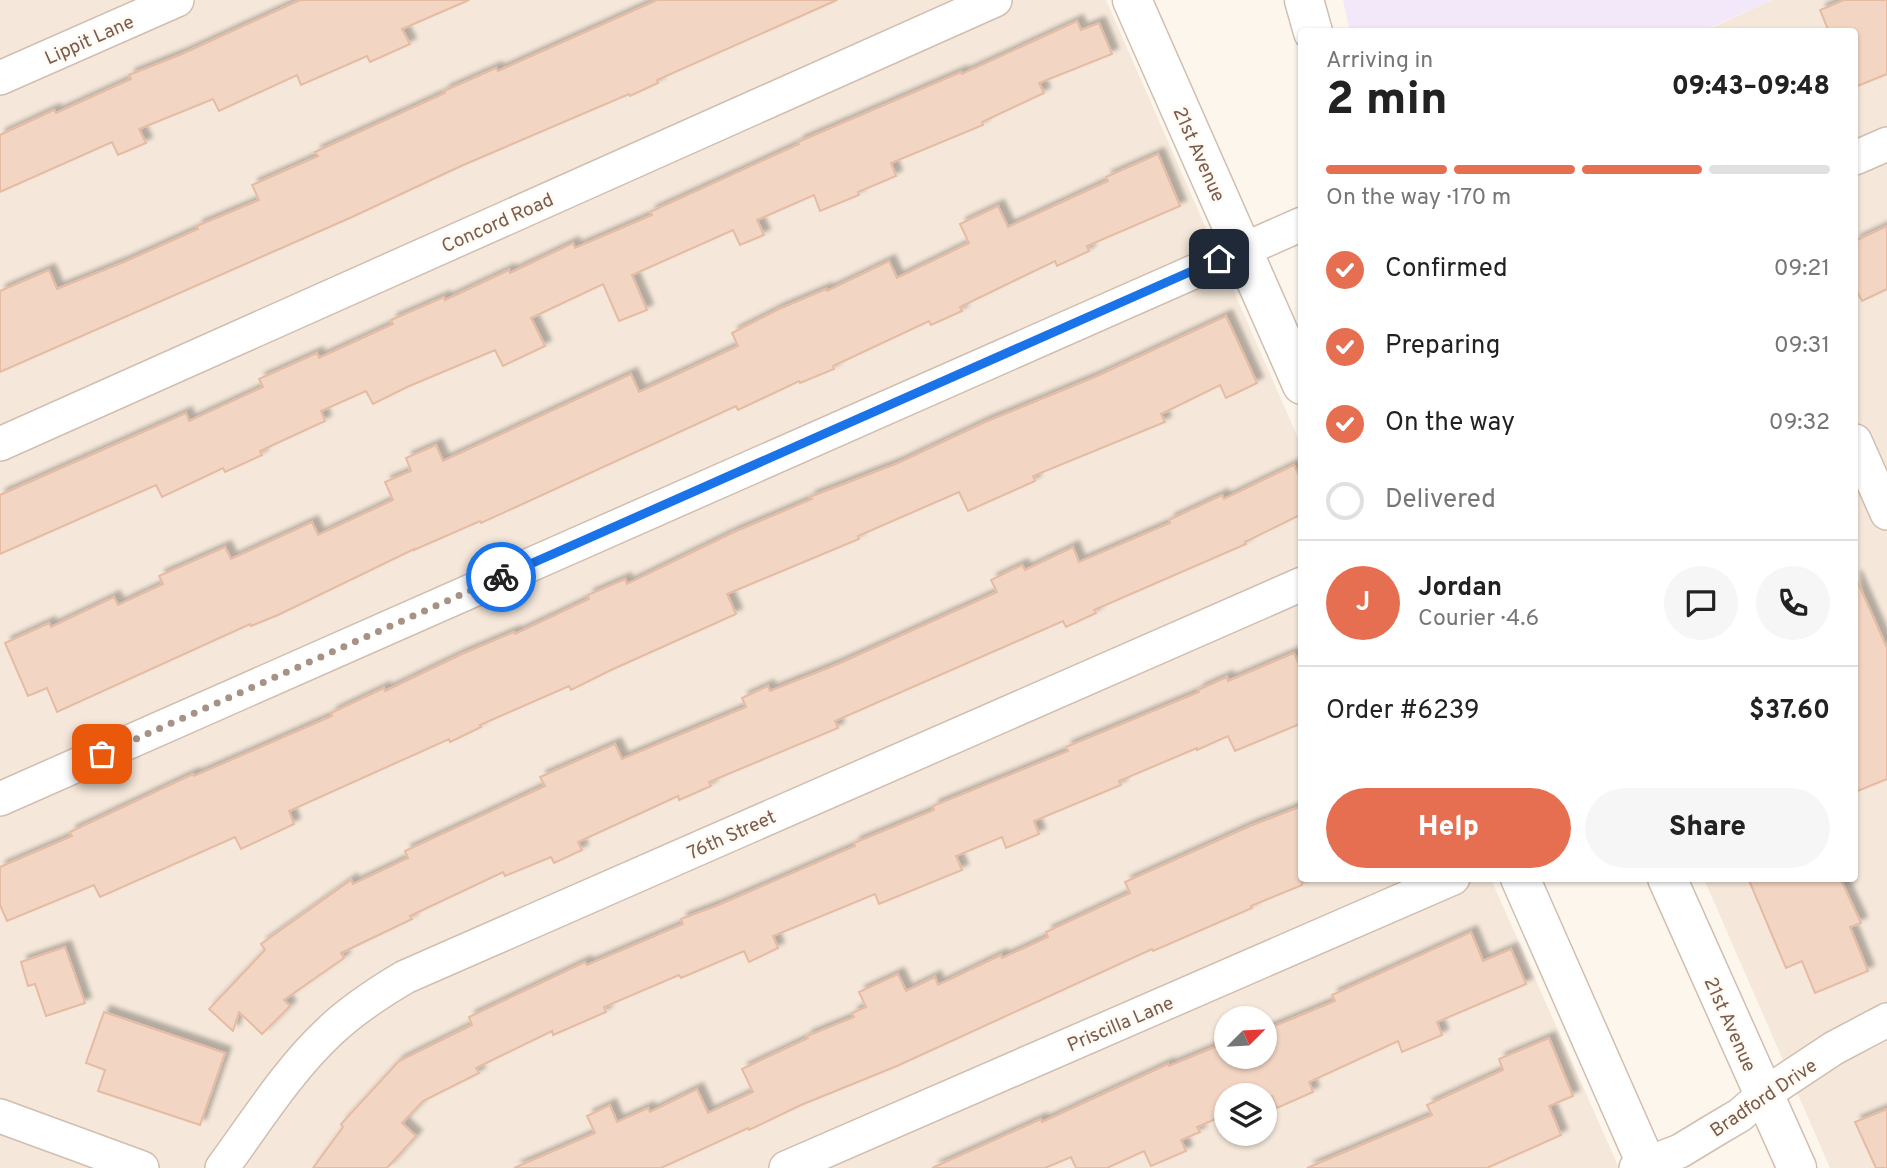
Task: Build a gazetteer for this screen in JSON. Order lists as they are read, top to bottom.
{
  "streets": {
    "street": [
      "Lippit Lane",
      "21st Avenue",
      "Concord Road",
      "76th Street",
      "Priscilla Lane",
      "Bradford Drive"
    ]
  },
  "crossings": [
    ["21st Avenue", "Bradford Drive"]
  ],
  "north": "top right",
  "page": {
    "heading": ["2 min", "Arriving in", "09:43–09:48"],
    "panel": [
      "Jordan",
      "Courier · 4.6",
      "Order #6239",
      "$37.60"
    ],
    "bar": "On the way · 170 m",
    "list": [
      ["Confirmed", "09:21"],
      ["Preparing", "09:31"],
      ["On the way", "09:32"],
      "Delivered"
    ],
    "round": "J",
    "buttons": ["Help", "Share"]
  }
}
